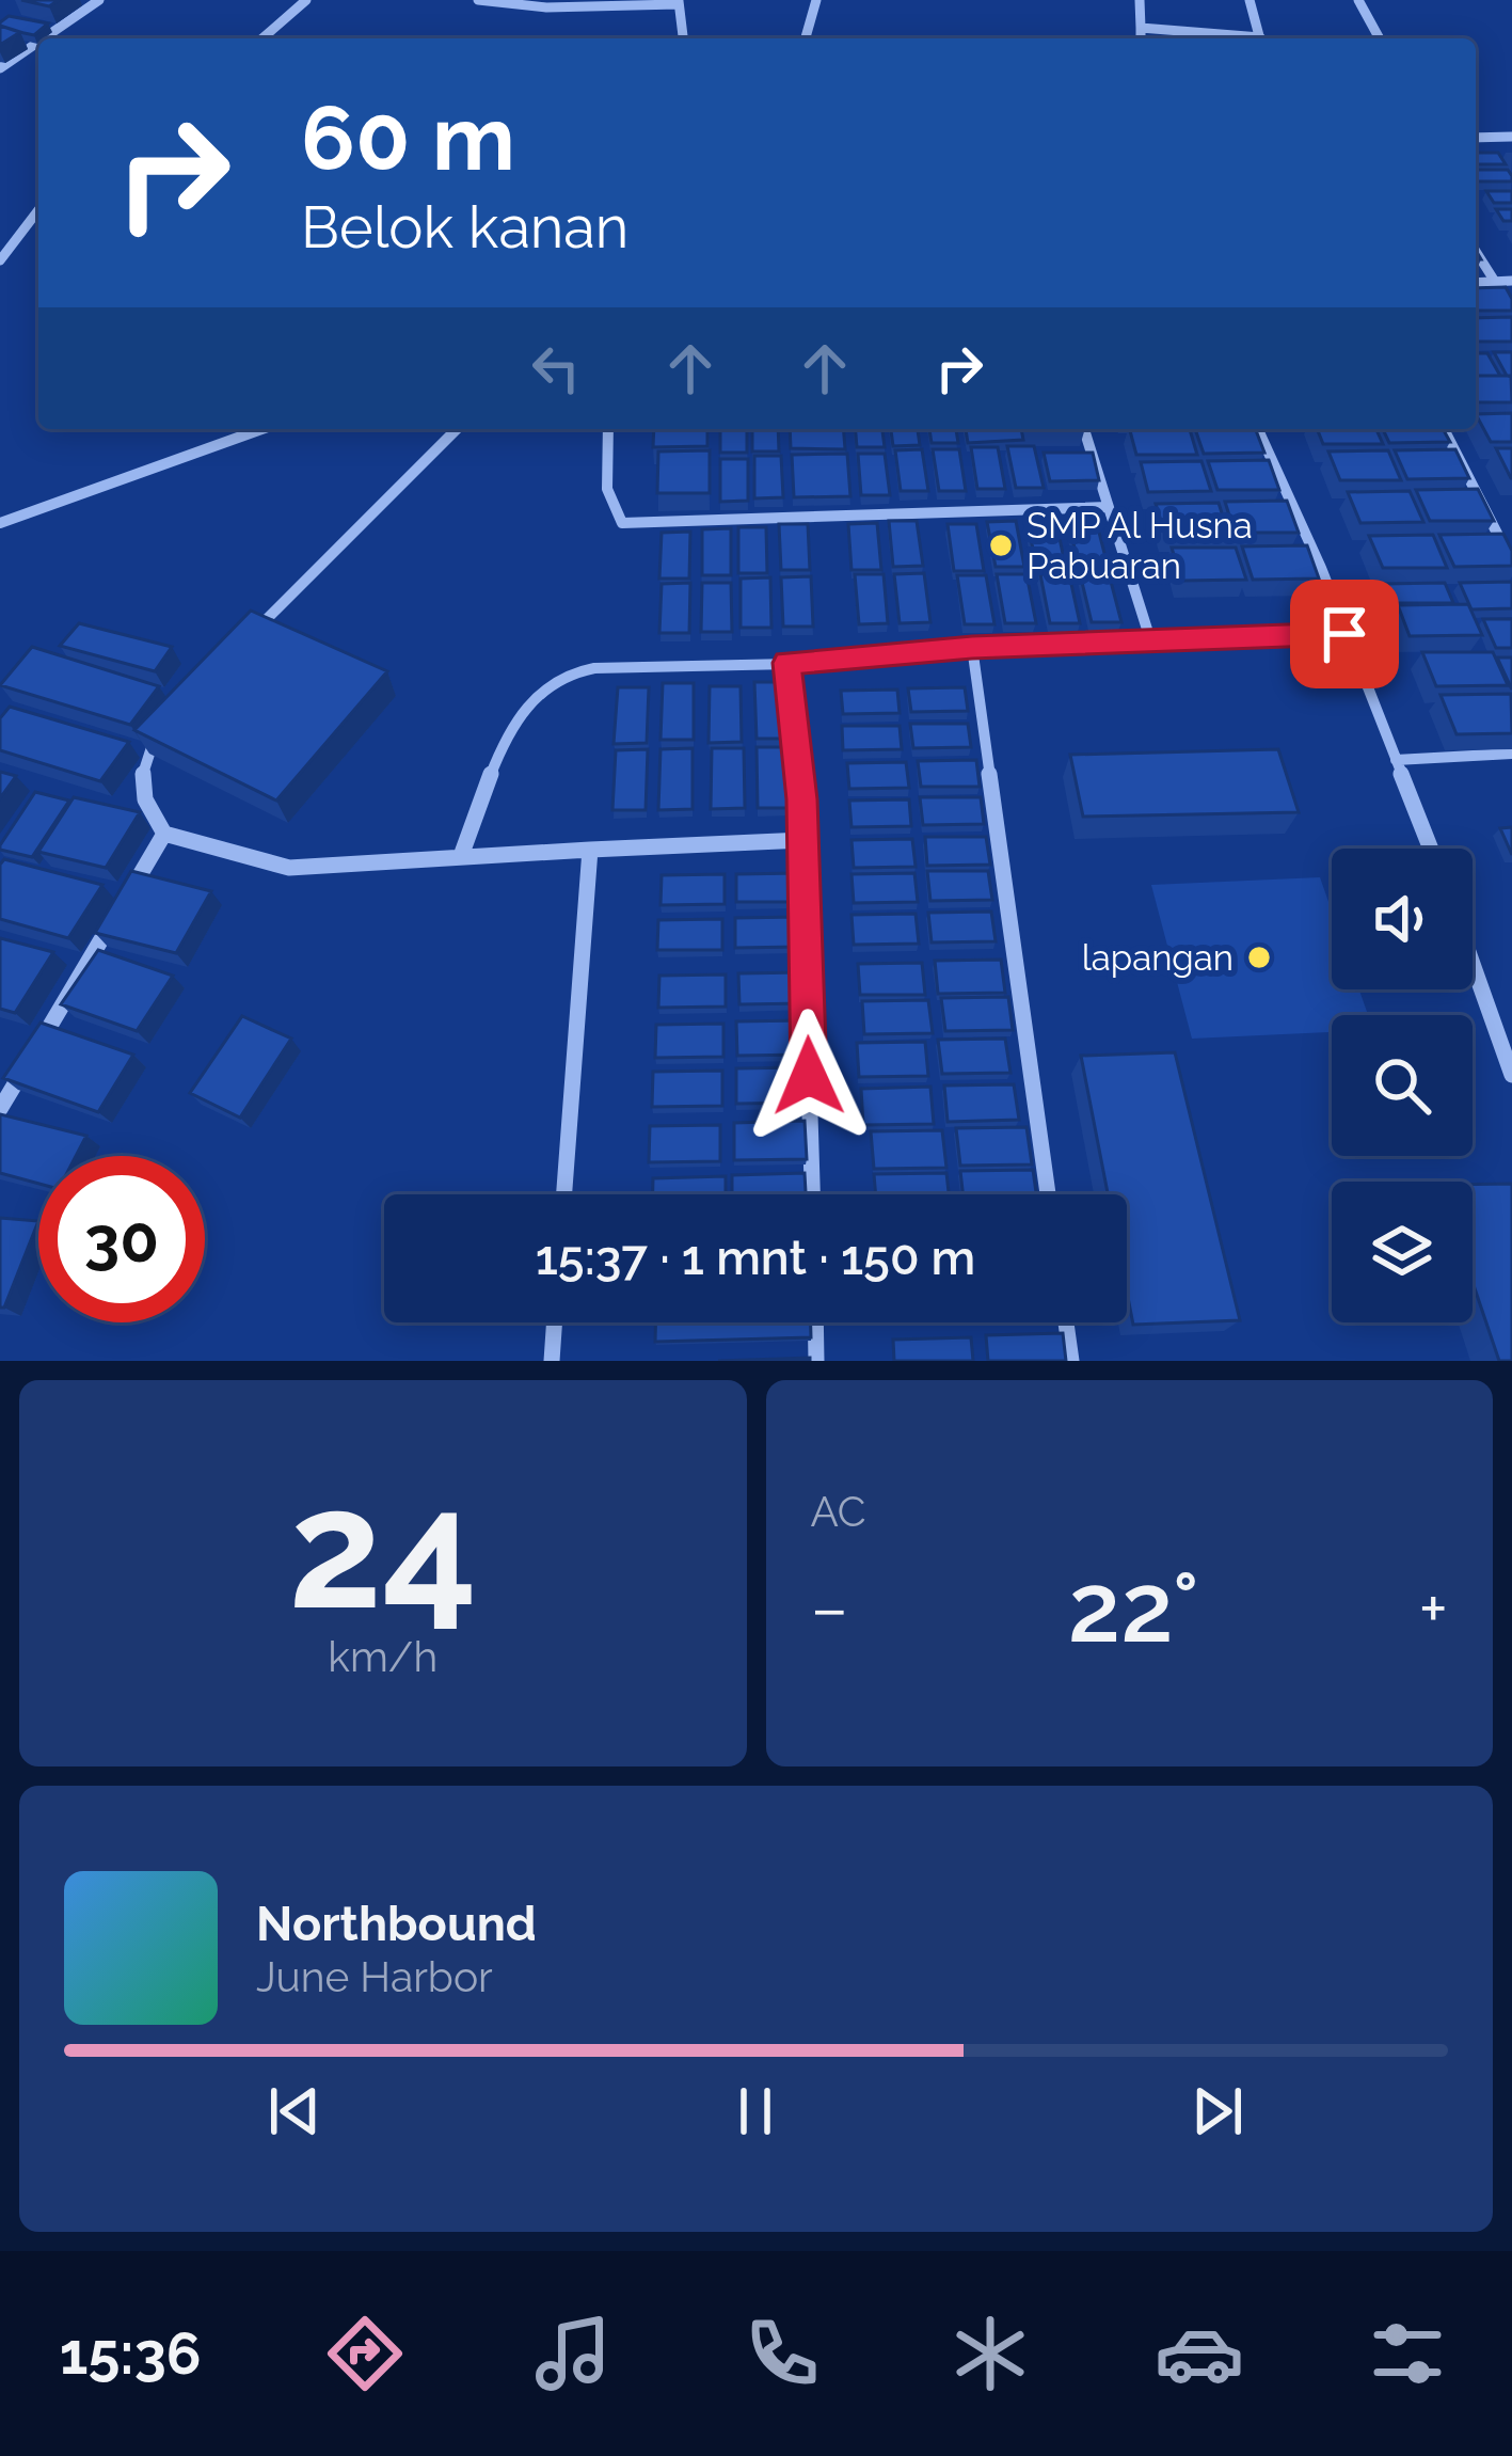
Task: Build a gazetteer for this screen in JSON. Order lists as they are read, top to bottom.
{
  "places": ["SMP Al Husna Pabuaran", "lapangan"],
  "page": {
    "turn": ["60 m", "Belok kanan"],
    "limit": "30",
    "trip": "15:37 · 1 mnt · 150 m",
    "tile": [
      ["24", "km/h"],
      "AC"
    ],
    "heat": ["−", "22°", "+"],
    "song": ["Northbound", "June Harbor"],
    "tabs": "15:36"
  }
}
